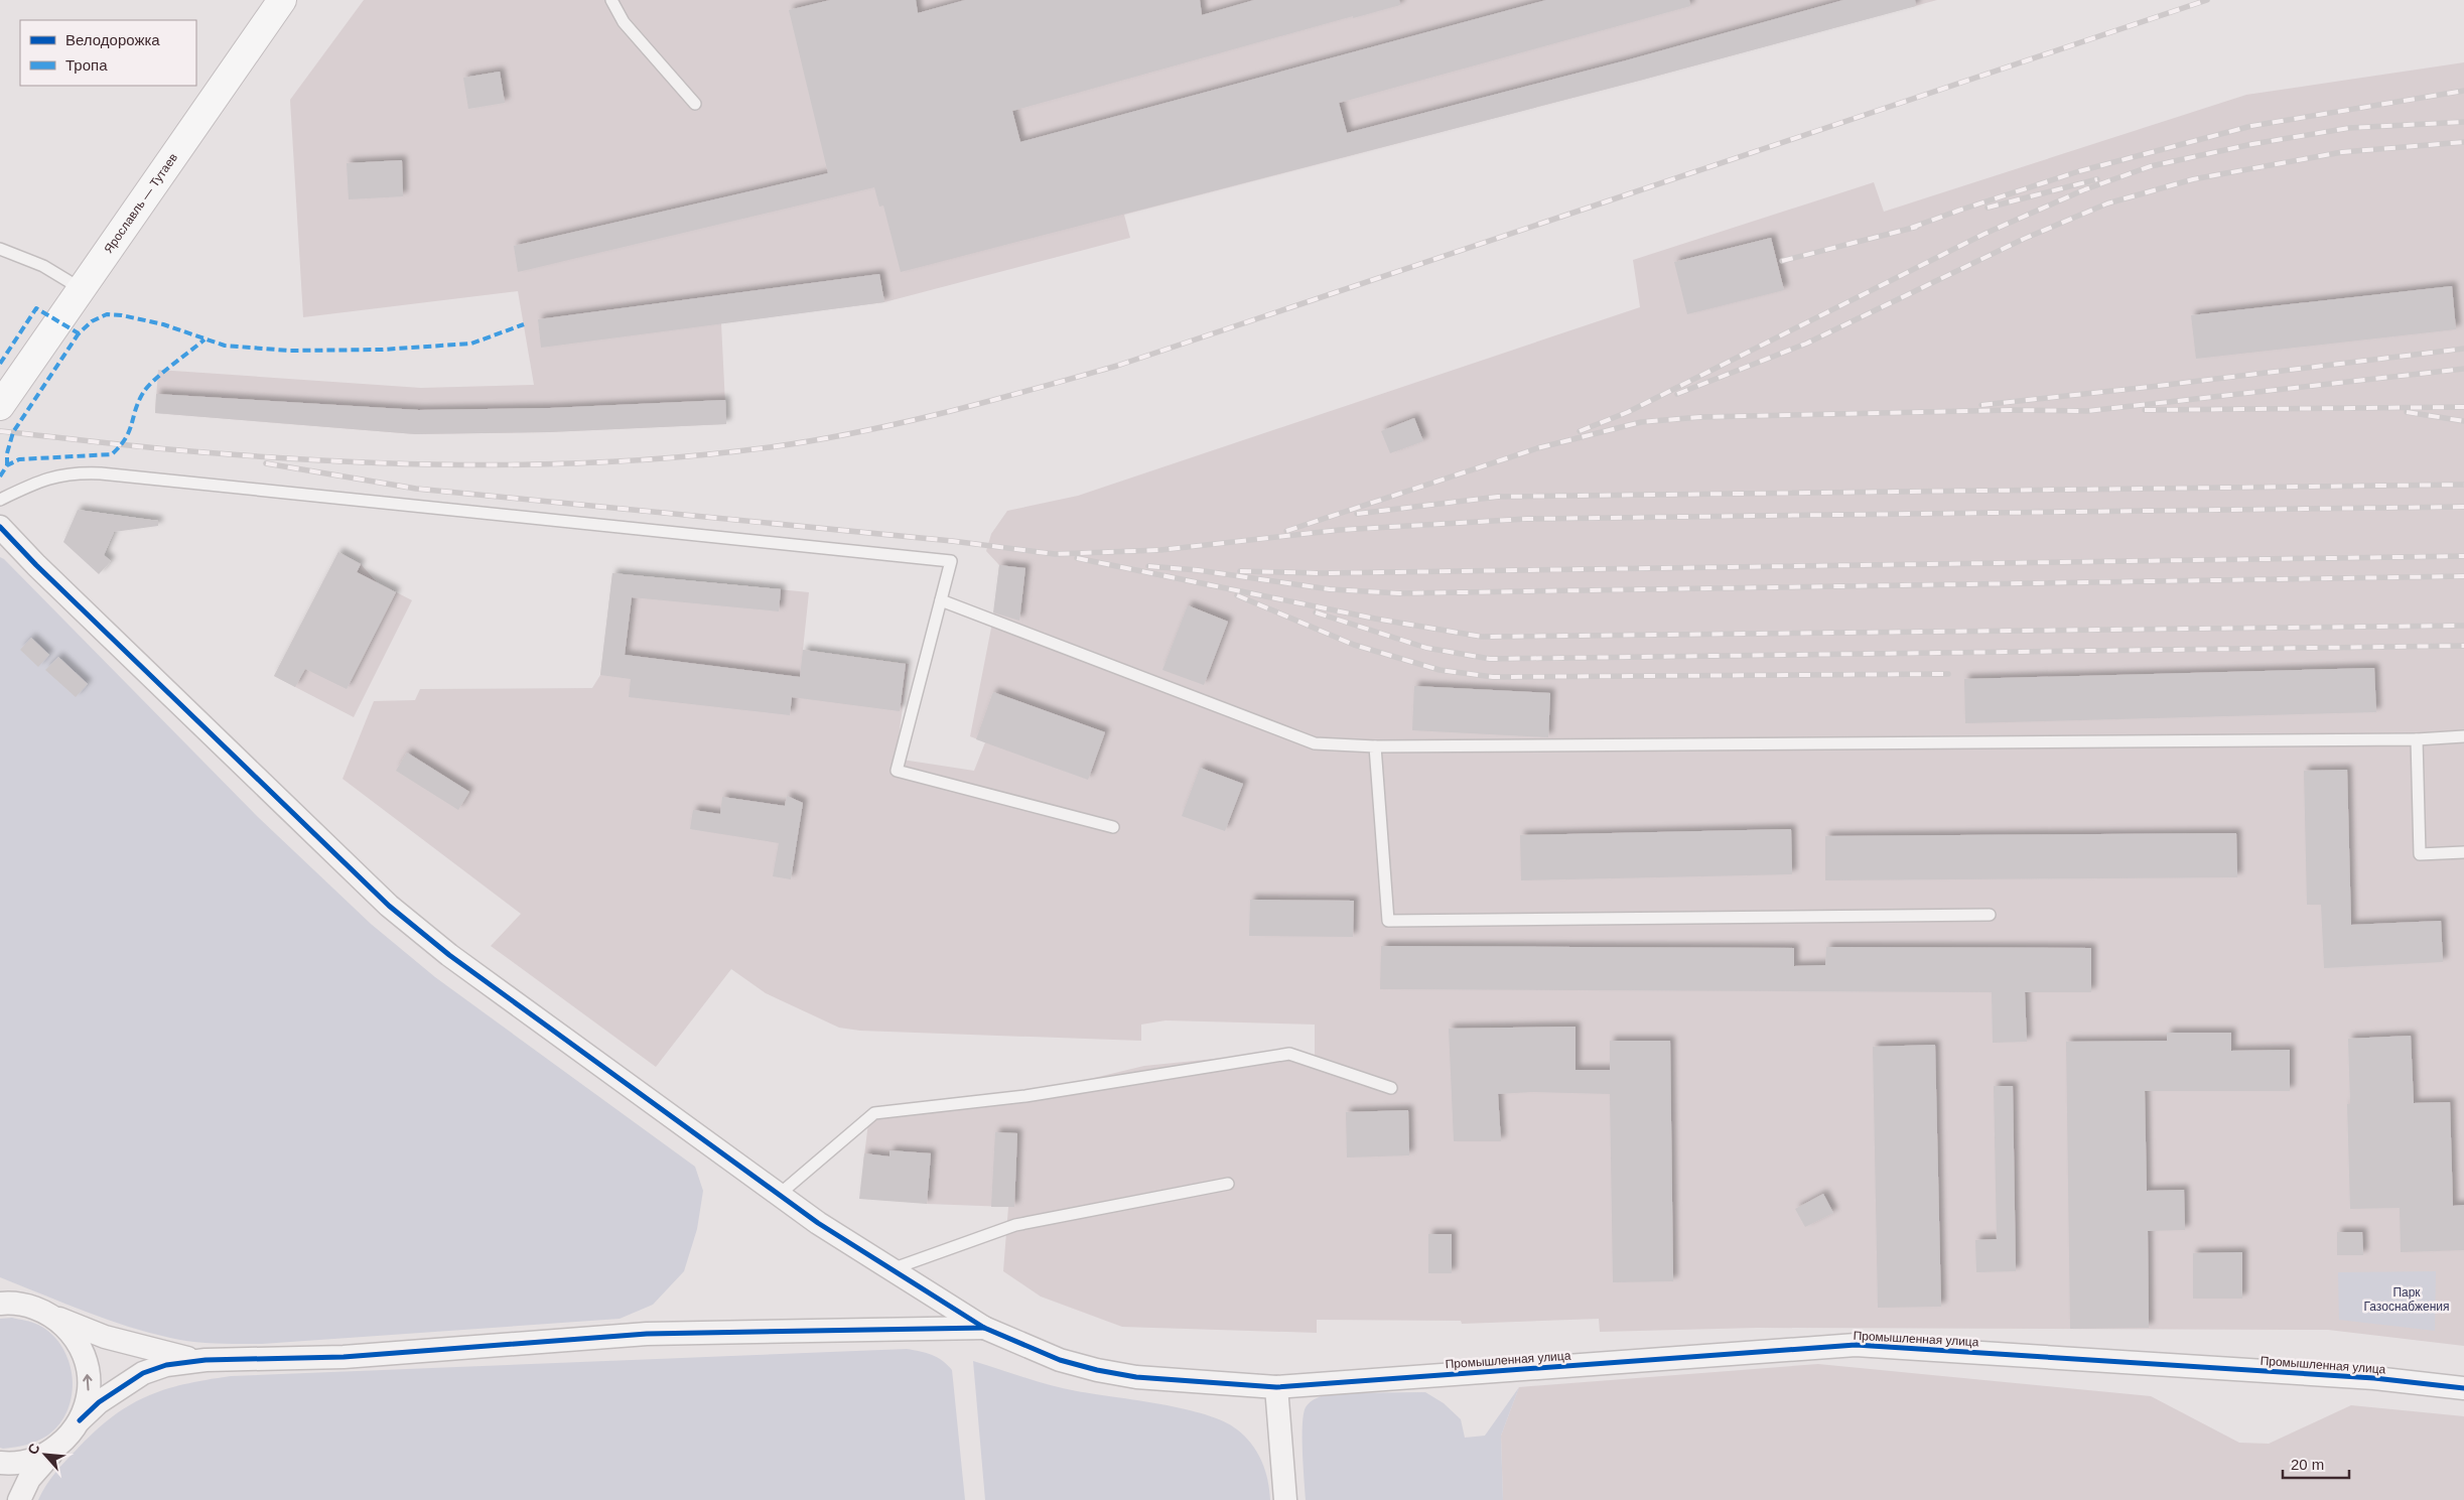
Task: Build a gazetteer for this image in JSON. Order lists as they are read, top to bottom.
{
  "streets": {
    "main road": ["Ярославль — Тутаев"],
    "street": ["Промышленная улица"]
  },
  "parks": ["Парк Газоснабжения"],
  "legend": ["Велодорожка", "Тропа"],
  "scale_bar": "20 m",
  "north": "top left"
}
